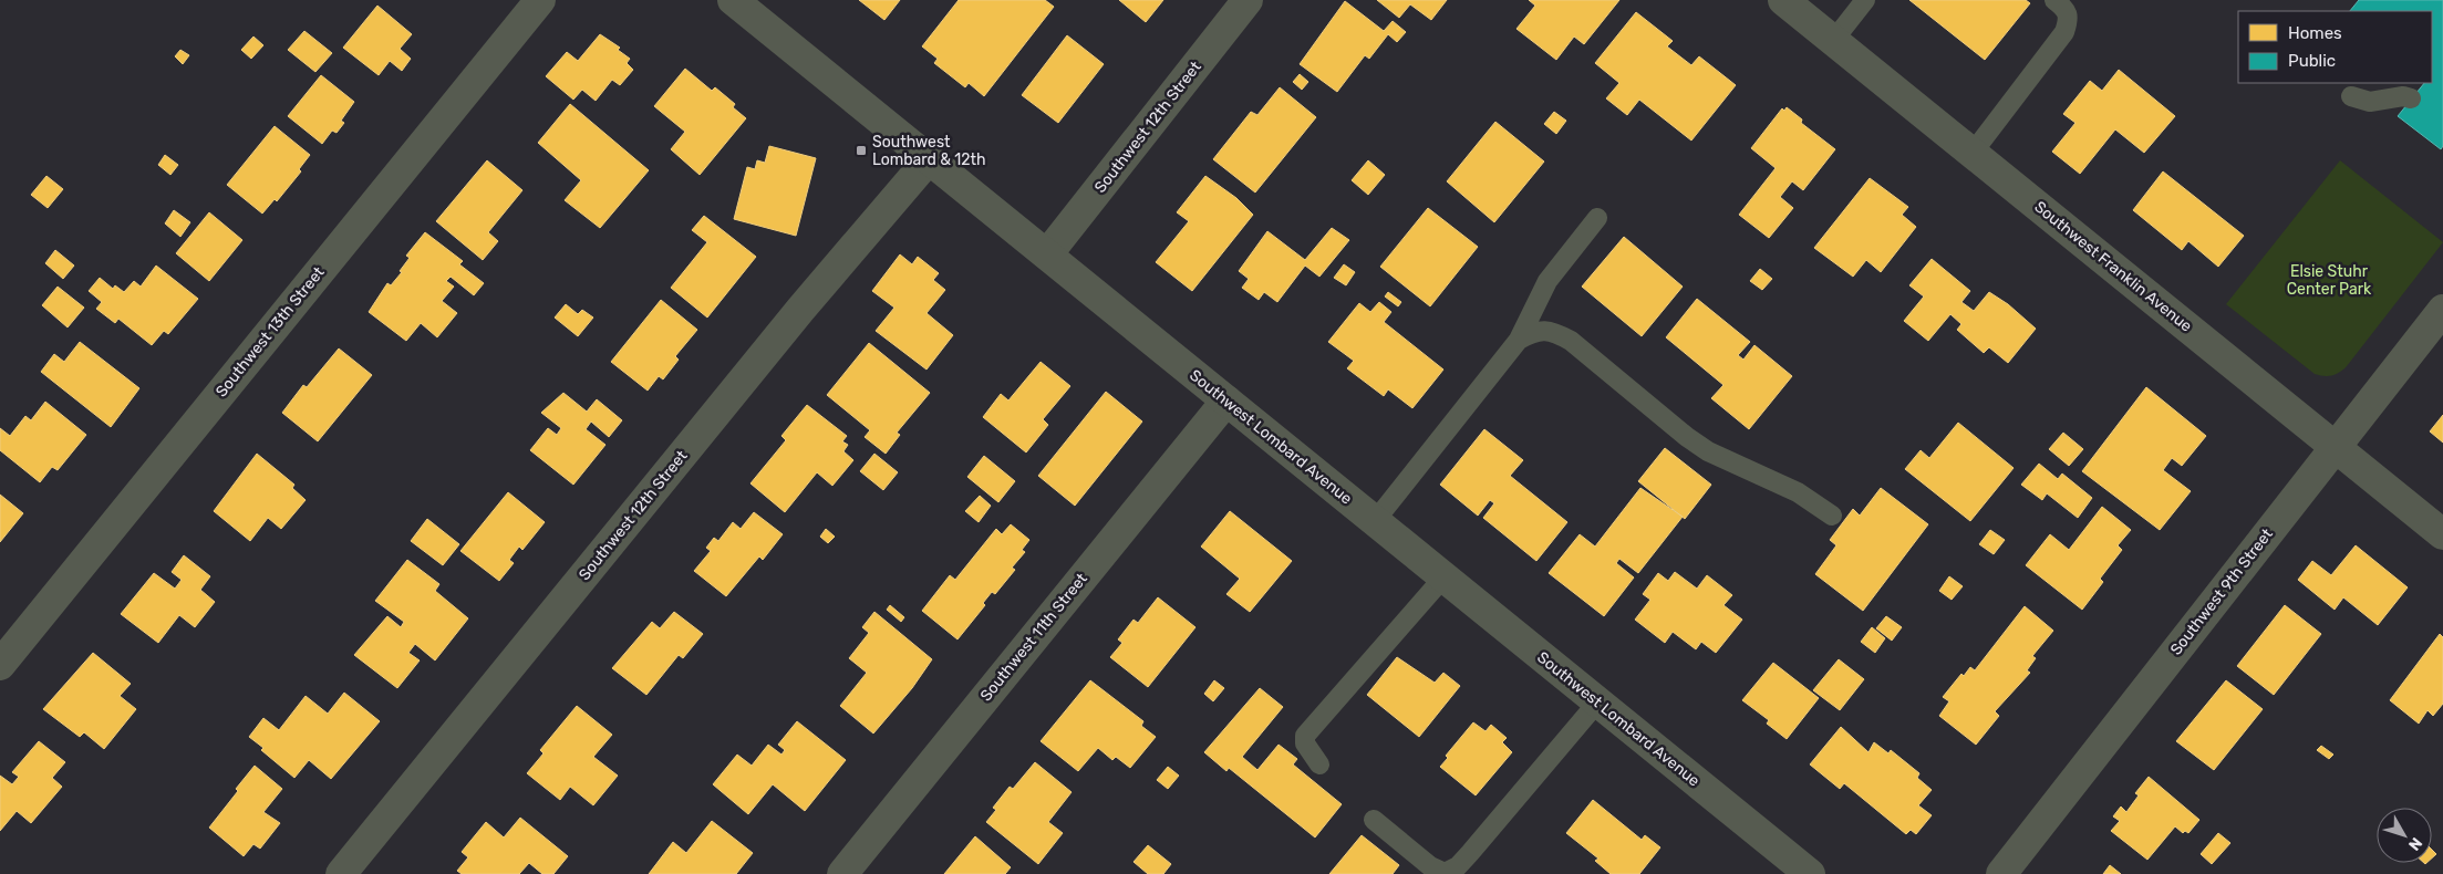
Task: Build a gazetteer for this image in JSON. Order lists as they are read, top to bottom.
{
  "streets": {
    "street": [
      "Southwest 12th Street",
      "Southwest Franklin Avenue",
      "Southwest 13th Street",
      "Southwest Lombard Avenue",
      "Southwest 9th Street",
      "Southwest 11th Street"
    ]
  },
  "crossings": [
    ["Southwest 12th Street", "Southwest Lombard Avenue"],
    ["Southwest Franklin Avenue", "Southwest 9th Street"],
    ["Southwest Lombard Avenue", "Southwest 11th Street"]
  ],
  "parks": ["Elsie Stuhr Center Park"],
  "places": {
    "transit": ["Southwest Lombard & 12th"]
  },
  "legend": ["Homes", "Public"],
  "north": "bottom right"
}
